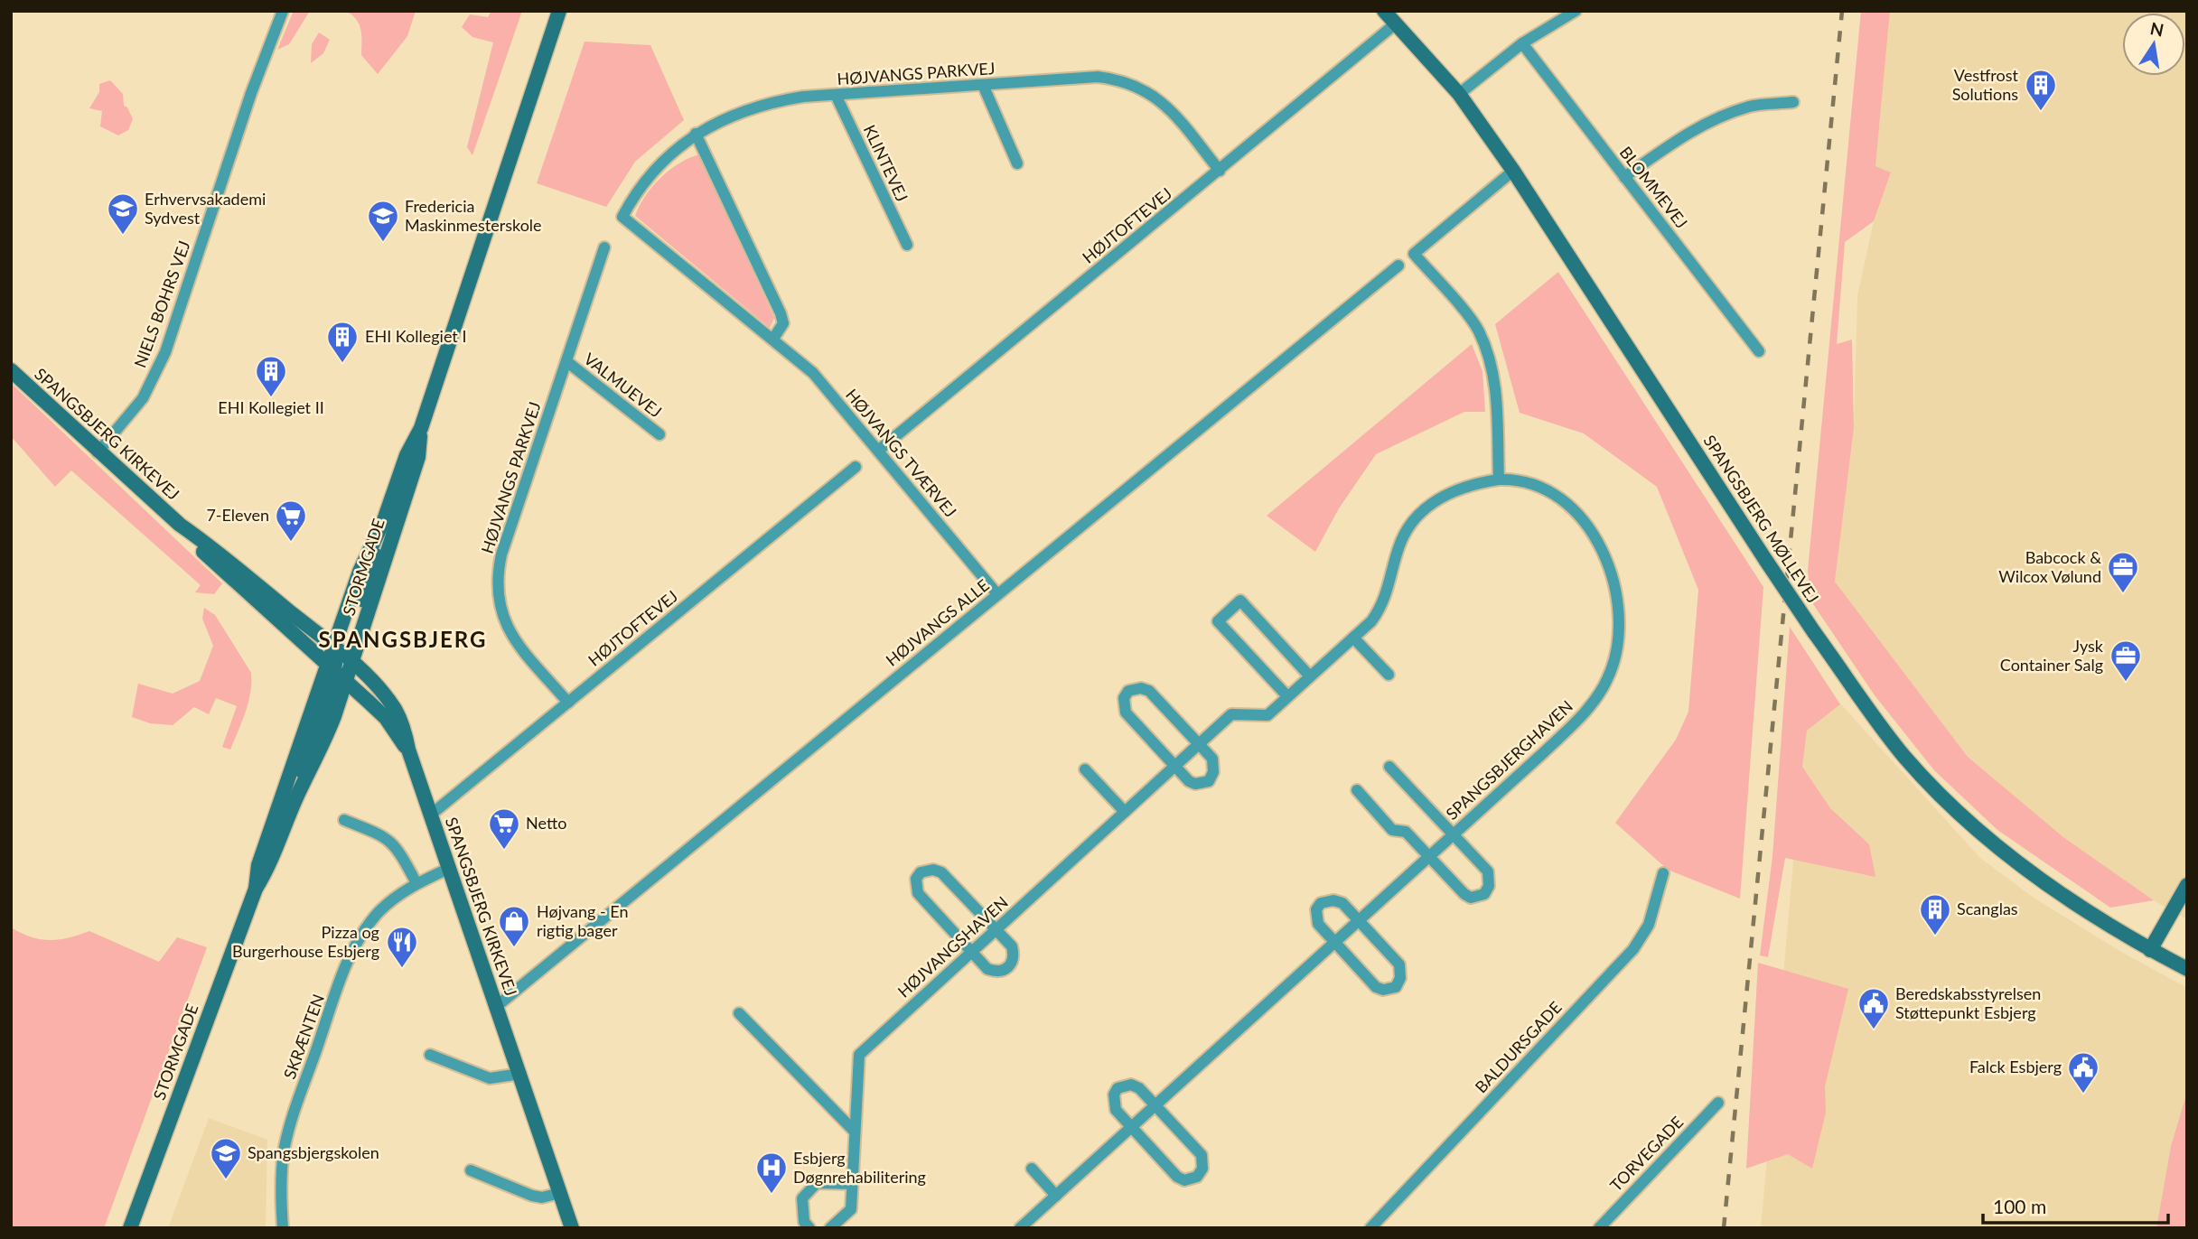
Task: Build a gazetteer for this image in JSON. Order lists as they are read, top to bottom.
{
  "streets": {
    "street": [
      "HØJVANGS PARKVEJ",
      "KLINTEVEJ",
      "BLOMMEVEJ",
      "HØJTOFTEVEJ",
      "NIELS BOHRS VEJ",
      "VALMUEVEJ",
      "SPANGSBJERG KIRKEVEJ",
      "HØJVANGS TVÆRVEJ",
      "SPANGSBJERG MØLLEVEJ",
      "STORMGADE",
      "HØJVANGS ALLE",
      "SPANGSBJERGHAVEN",
      "HØJVANGSHAVEN",
      "SKRÆNTEN",
      "BALDURSGADE",
      "TORVEGADE"
    ]
  },
  "crossings": [
    ["HØJVANGS PARKVEJ", "KLINTEVEJ"],
    ["HØJVANGS PARKVEJ", "HØJTOFTEVEJ"],
    ["HØJVANGS PARKVEJ", "VALMUEVEJ"],
    ["HØJVANGS PARKVEJ", "HØJVANGS TVÆRVEJ"],
    ["HØJTOFTEVEJ", "SPANGSBJERG KIRKEVEJ"],
    ["HØJTOFTEVEJ", "HØJVANGS TVÆRVEJ"],
    ["HØJTOFTEVEJ", "SPANGSBJERG MØLLEVEJ"],
    ["NIELS BOHRS VEJ", "SPANGSBJERG KIRKEVEJ"],
    ["SPANGSBJERG KIRKEVEJ", "STORMGADE"],
    ["SPANGSBJERG KIRKEVEJ", "HØJVANGS ALLE"],
    ["SPANGSBJERG KIRKEVEJ", "SKRÆNTEN"],
    ["HØJVANGS TVÆRVEJ", "HØJVANGS ALLE"],
    ["SPANGSBJERGHAVEN", "HØJVANGSHAVEN"]
  ],
  "districts": ["SPANGSBJERG"],
  "places": {
    "building": [
      "Vestfrost Solutions",
      "EHI Kollegiet I",
      "EHI Kollegiet II",
      "Scanglas"
    ],
    "school or university": ["Erhvervsakademi Sydvest", "Fredericia Maskinmesterskole", "Spangsbjergskolen"],
    "supermarket": ["7-Eleven", "Netto"],
    "office": ["Babcock & Wilcox Vølund", "Jysk Container Salg"],
    "shop": ["Højvang - En rigtig bager"],
    "restaurant": ["Pizza og Burgerhouse Esbjerg"],
    "public building": ["Beredskabsstyrelsen Støttepunkt Esbjerg", "Falck Esbjerg"],
    "hospital": ["Esbjerg Døgnrehabilitering"]
  },
  "scale_bar": "100 m",
  "north": "top"
}
